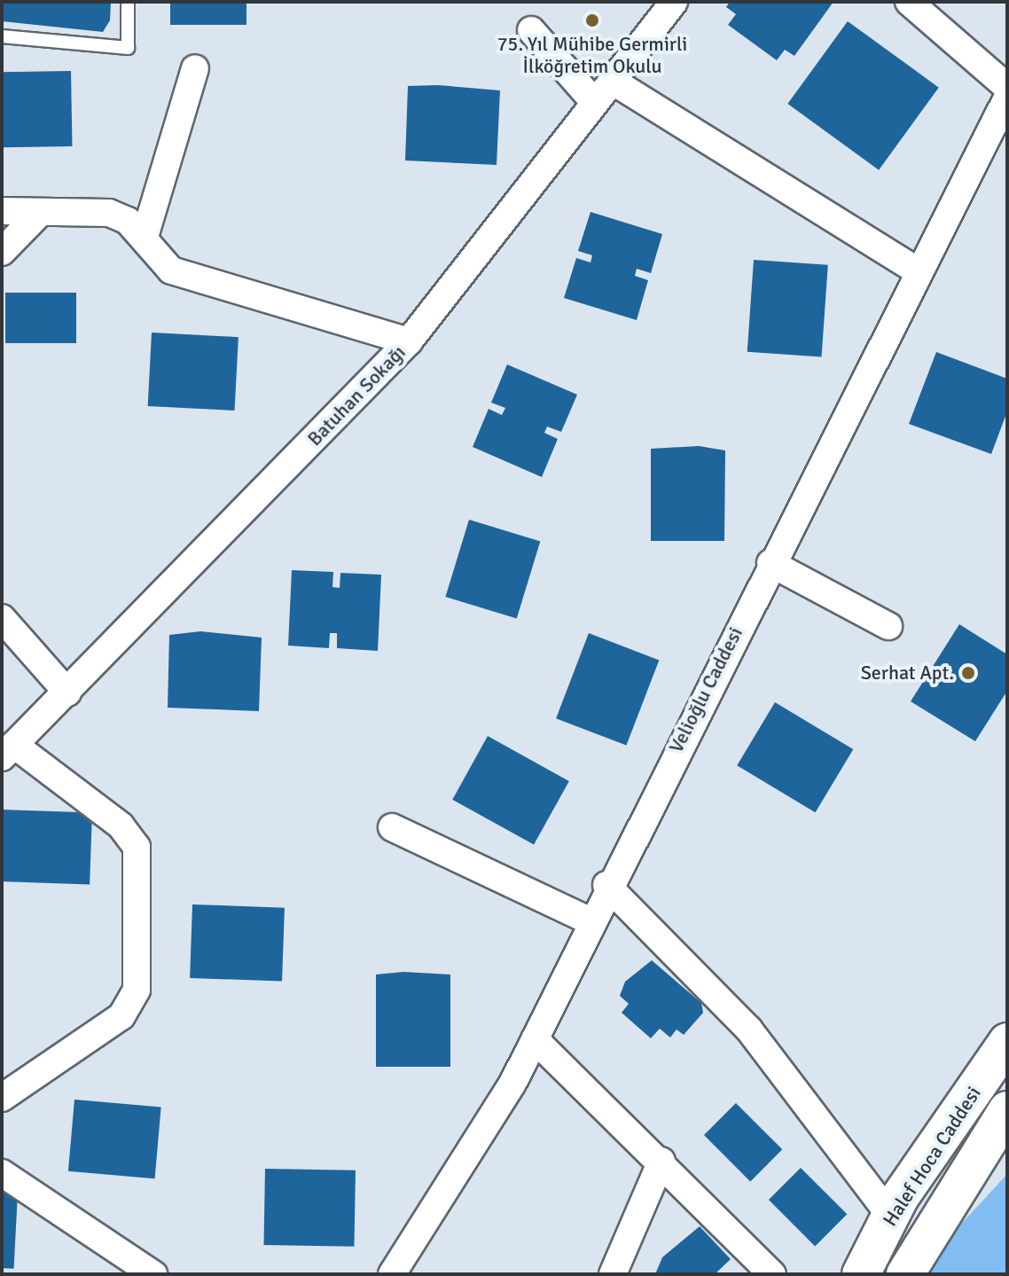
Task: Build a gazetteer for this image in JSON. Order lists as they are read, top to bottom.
{
  "streets": {
    "main road": ["Halef Hoca Caddesi"],
    "street": ["Batuhan Sokağı", "Velioğlu Caddesi"]
  },
  "places": ["75. Yıl Mühibe Germirli İlköğretim Okulu", "Serhat Apt."]
}
